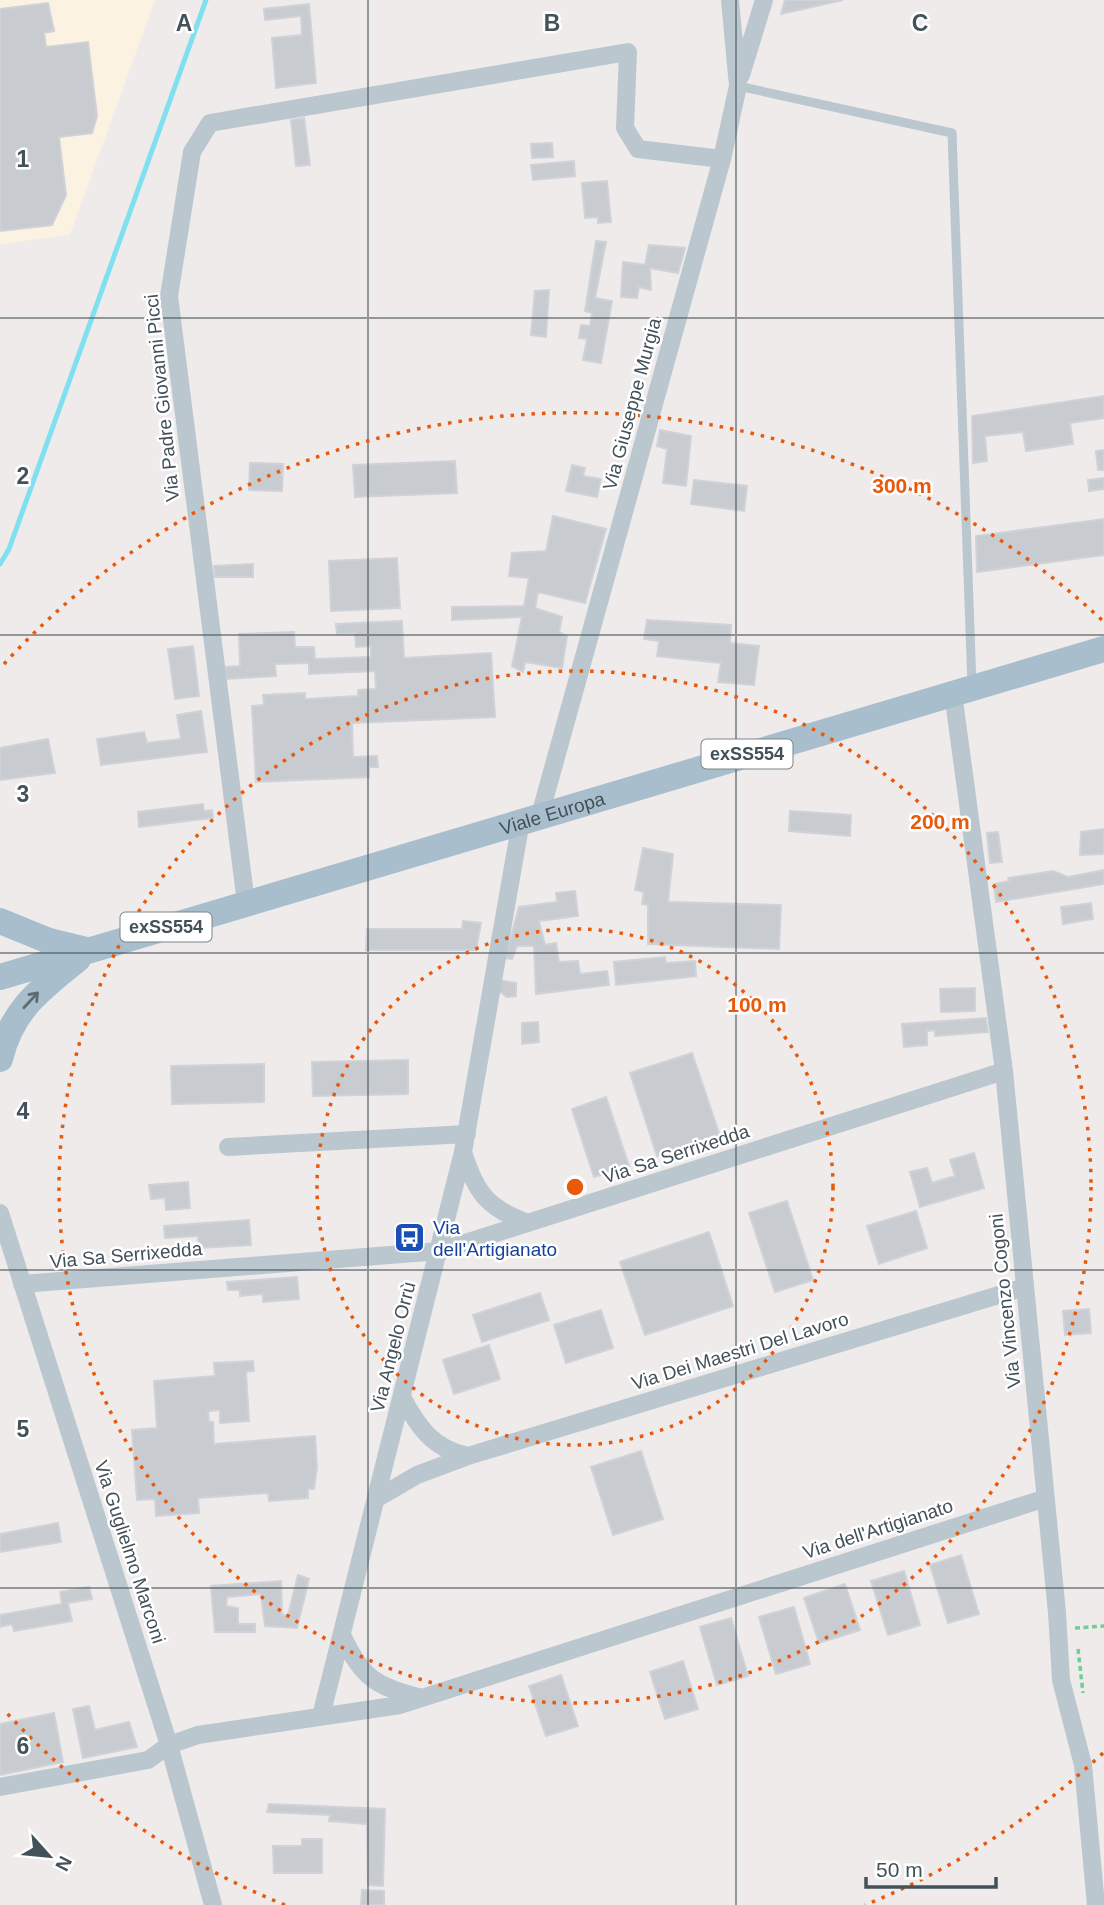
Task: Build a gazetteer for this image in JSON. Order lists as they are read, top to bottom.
{
  "streets": {
    "main road": ["exSS554", "Viale Europa"],
    "street": [
      "Via Padre Giovanni Picci",
      "Via Giuseppe Murgia",
      "Via Sa Serrixedda",
      "Via Vincenzo Cogoni",
      "Via Angelo Orrù",
      "Via Dei Maestri Del Lavoro",
      "Via dell'Artigianato",
      "Via Guglielmo Marconi"
    ]
  },
  "crossings": [
    ["Via Padre Giovanni Picci", "Via Giuseppe Murgia"],
    ["Via Padre Giovanni Picci", "Viale Europa"],
    ["Via Giuseppe Murgia", "Viale Europa"],
    ["Via Giuseppe Murgia", "Via Angelo Orrù"],
    ["Viale Europa", "Via Vincenzo Cogoni"],
    ["Viale Europa", "Via Angelo Orrù"],
    ["Via Sa Serrixedda", "Via Vincenzo Cogoni"],
    ["Via Sa Serrixedda", "Via Angelo Orrù"],
    ["Via Sa Serrixedda", "Via Guglielmo Marconi"],
    ["Via Vincenzo Cogoni", "Via Dei Maestri Del Lavoro"],
    ["Via Vincenzo Cogoni", "Via dell'Artigianato"],
    ["Via Angelo Orrù", "Via Dei Maestri Del Lavoro"],
    ["Via Angelo Orrù", "Via dell'Artigianato"],
    ["Via dell'Artigianato", "Via Guglielmo Marconi"]
  ],
  "places": {
    "bus stop": ["Via dell'Artigianato"]
  },
  "scale_bar": "50 m",
  "north": "bottom right",
  "grid": {
    "columns": ["A", "B", "C"],
    "rows": [
      "1",
      "2",
      "3",
      "4",
      "5",
      "6"
    ]
  },
  "rings": ["300 m", "200 m", "100 m"]
}
